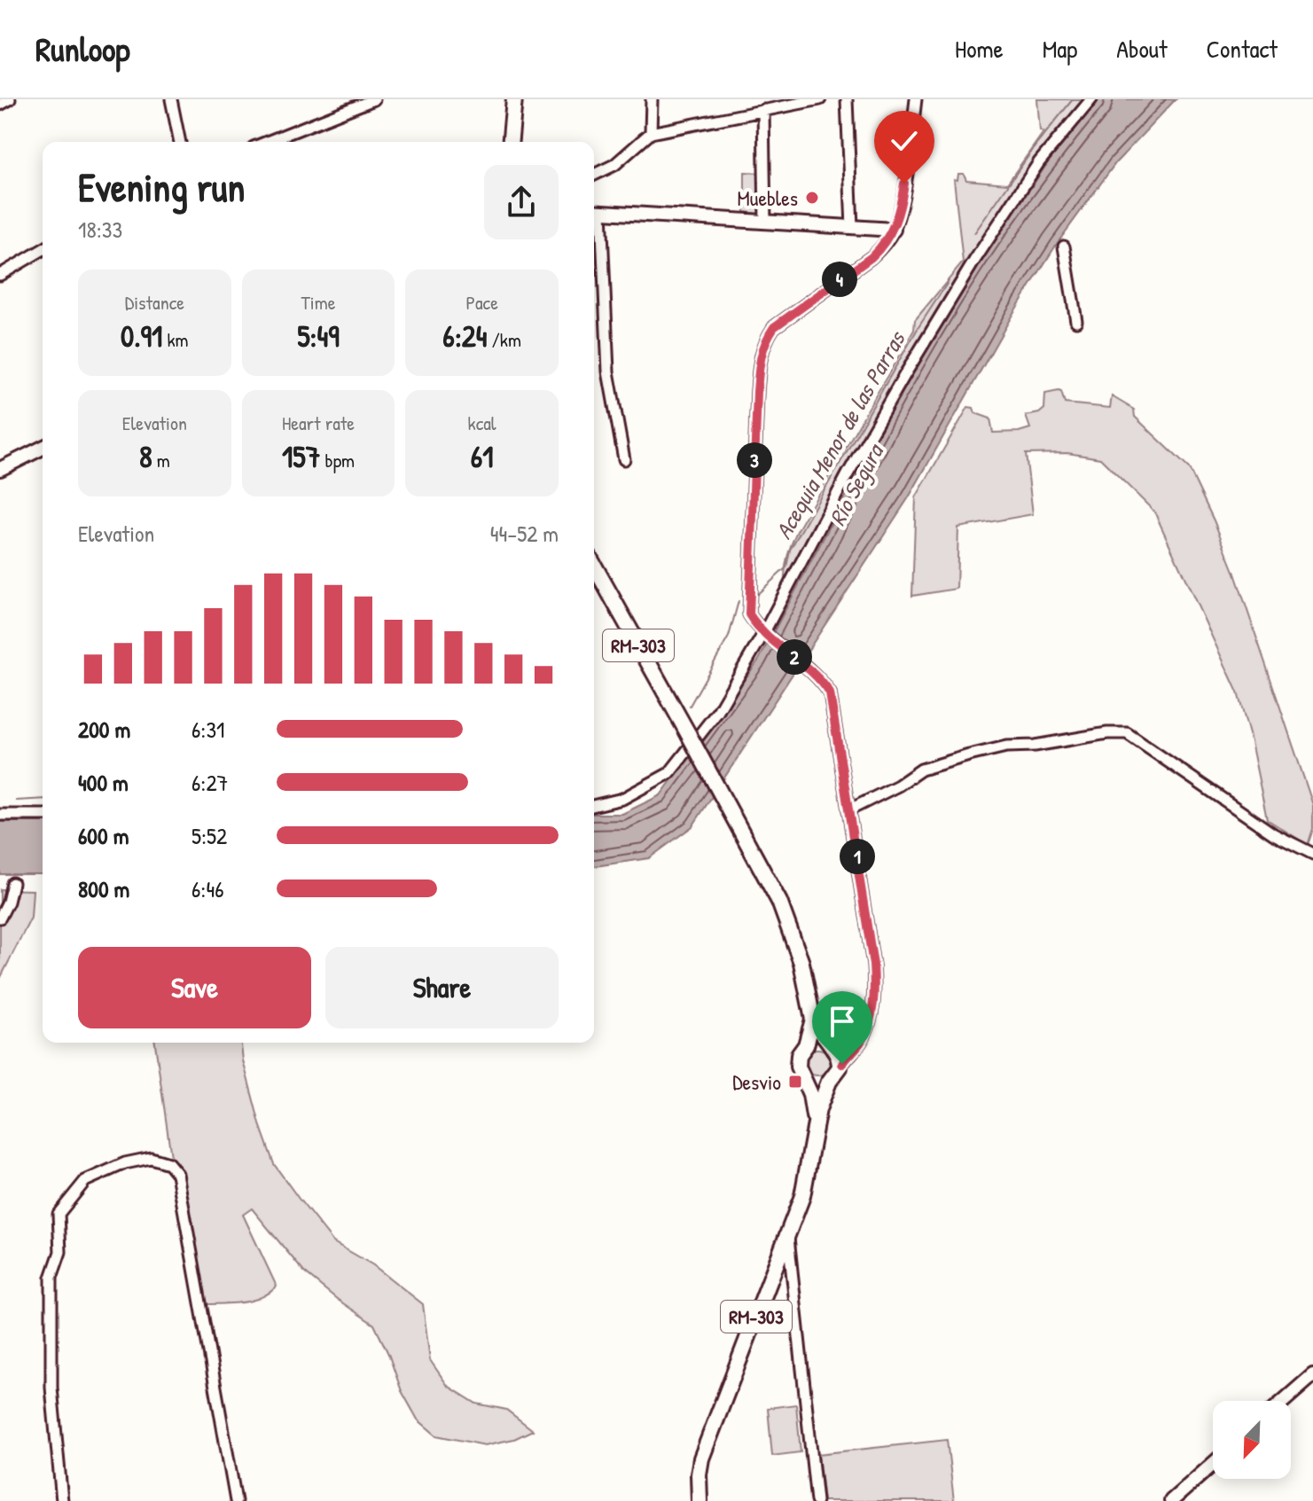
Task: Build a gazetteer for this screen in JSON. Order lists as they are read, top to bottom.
{
  "streets": {
    "highway": ["RM-303"]
  },
  "water": ["Acequia Menor de las Parras", "Río Segura"],
  "places": {
    "other": ["Muebles"],
    "transit": ["Desvio"]
  },
  "north": "bottom left",
  "page": {
    "header": "Runloop",
    "nav": [
      "Home",
      "Map",
      "About",
      "Contact"
    ],
    "heading": ["Evening run", "18:33"],
    "pins": [
      "4",
      "3",
      "2",
      "1"
    ],
    "stats": [
      ["Distance", "0.91 km"],
      ["Time", "5:49"],
      ["Pace", "6:24 /km"],
      ["Elevation", "8 m"],
      ["Heart rate", "157 bpm"],
      ["kcal", "61"]
    ],
    "chart": ["Elevation", "44–52 m"],
    "list": [
      {
        "name": "200 m",
        "note": "6:31"
      },
      {
        "name": "400 m",
        "note": "6:27"
      },
      {
        "name": "600 m",
        "note": "5:52"
      },
      {
        "name": "800 m",
        "note": "6:46"
      }
    ],
    "buttons": ["Save", "Share"]
  }
}
